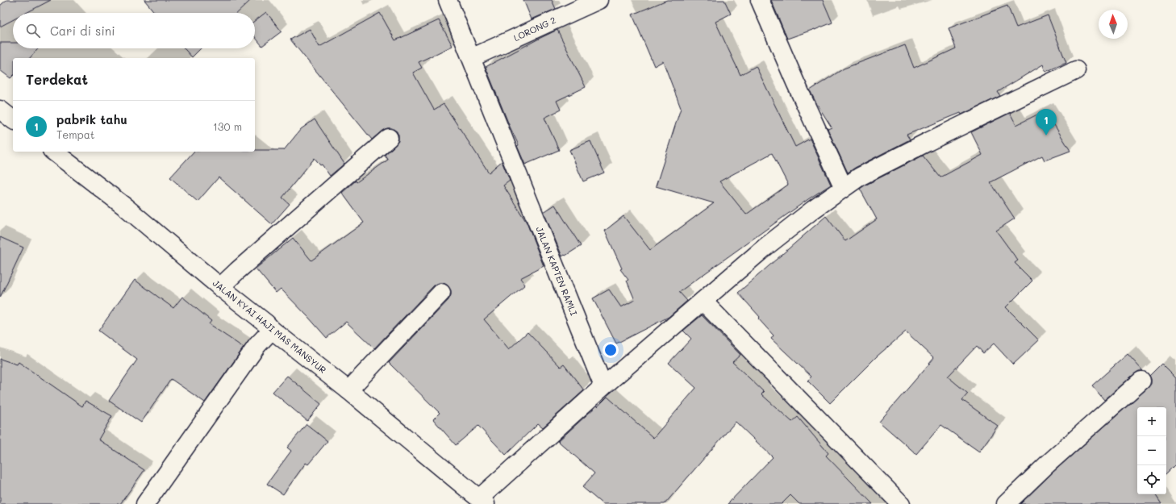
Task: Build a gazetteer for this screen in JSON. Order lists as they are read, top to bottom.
{
  "streets": {
    "street": ["LORONG 2", "JALAN KAPTEN RAMLI", "JALAN KYAI HAJI MAS MANSYUR"]
  },
  "crossings": [
    ["LORONG 2", "JALAN KAPTEN RAMLI"]
  ],
  "north": "top",
  "page": {
    "search": "Cari di sini",
    "heading": "Terdekat",
    "list": [
      {
        "mark": "1",
        "name": "pabrik tahu",
        "note": "Tempat",
        "value": "130 m"
      }
    ],
    "pins": "1",
    "map_buttons": ["+", "−"]
  }
}
